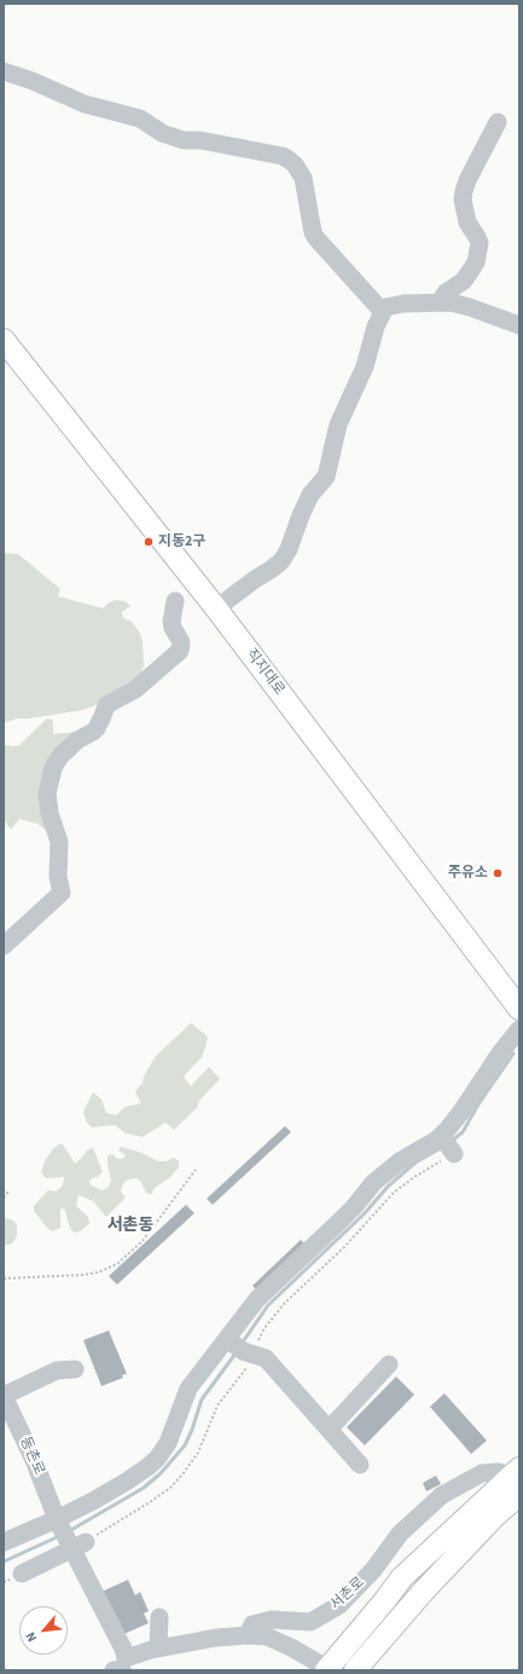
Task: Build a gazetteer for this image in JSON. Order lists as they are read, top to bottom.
{
  "streets": {
    "main road": ["직지대로"],
    "street": ["동촌로", "서촌로"]
  },
  "districts": ["서촌동"],
  "places": ["지동2구", "주유소"],
  "north": "bottom left"
}
